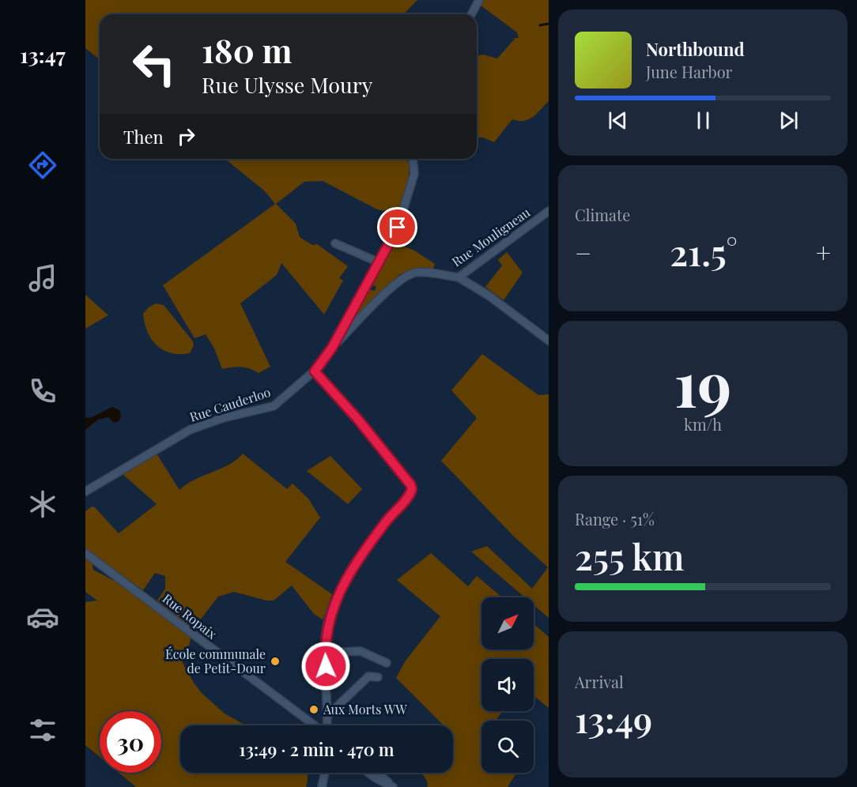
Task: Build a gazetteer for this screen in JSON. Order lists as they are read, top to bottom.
{
  "streets": {
    "street": ["Rue Mouligneau", "Rue Cauderloo", "Rue Ropaix"]
  },
  "crossings": [
    ["Rue Mouligneau", "Rue Cauderloo"]
  ],
  "places": ["École communale de Petit-Dour", "Aux Morts WW"],
  "north": "top right",
  "page": {
    "tabs": "13:47",
    "turn": ["180 m", "Rue Ulysse Moury"],
    "song": ["Northbound", "June Harbor"],
    "then": "Then",
    "tile": [
      "Climate",
      ["19", "km/h"],
      ["Range · 51%", "255 km"],
      ["Arrival", "13:49"]
    ],
    "heat": ["−", "21.5°", "+"],
    "limit": "30",
    "trip": "13:49 · 2 min · 470 m"
  }
}
